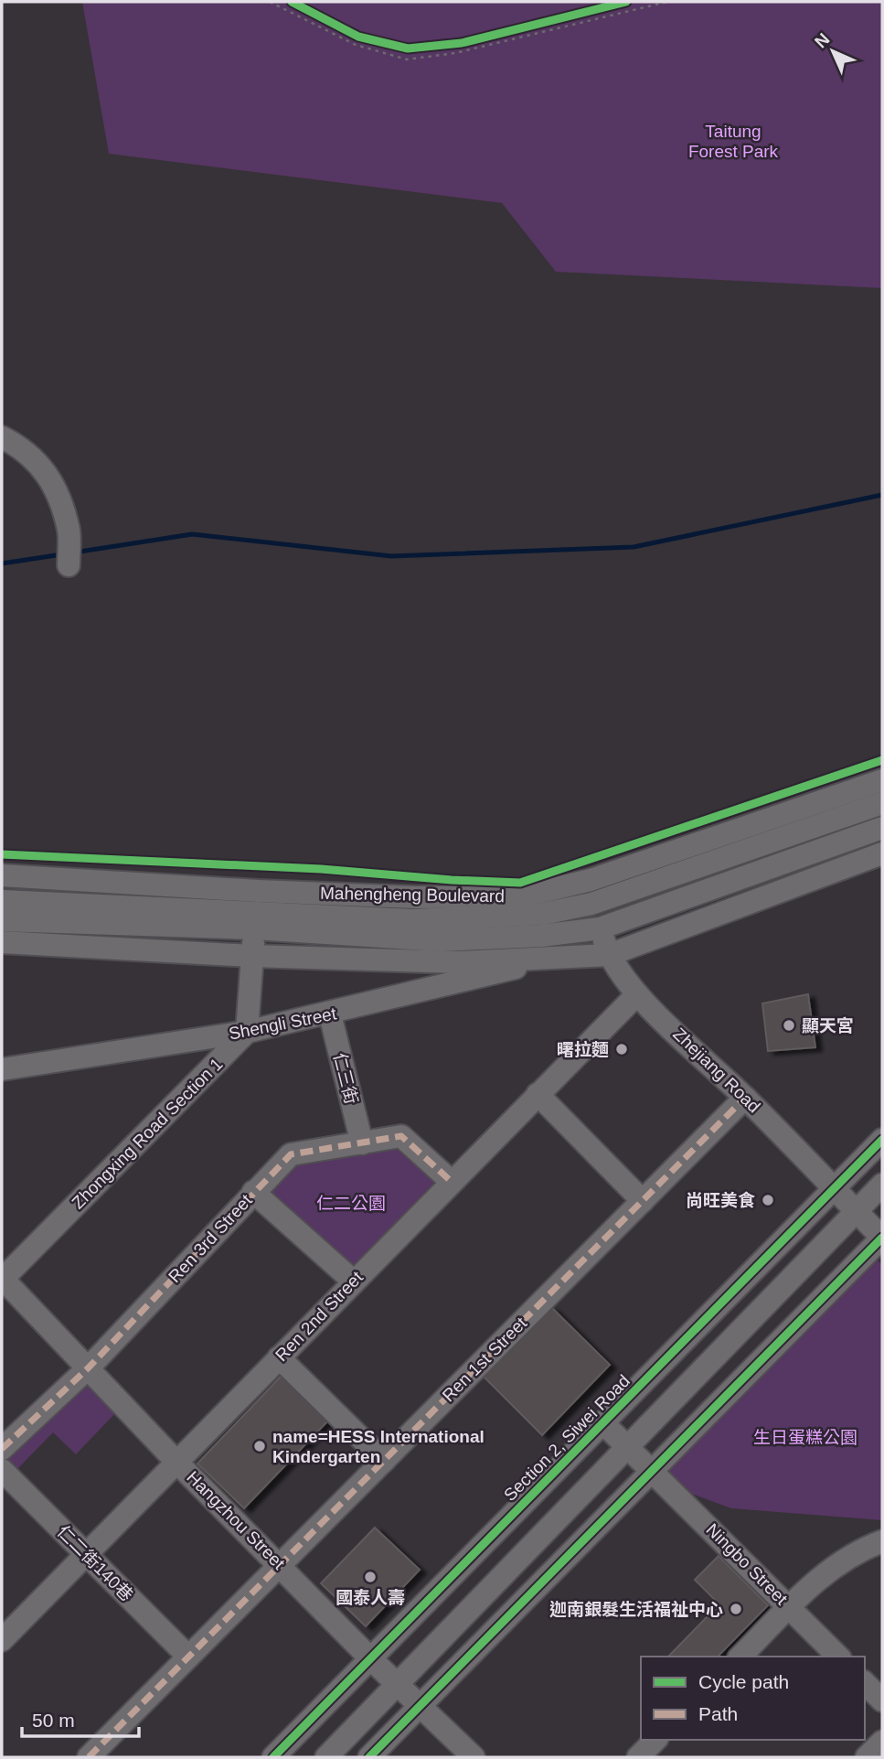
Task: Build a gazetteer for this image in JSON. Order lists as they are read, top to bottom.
{
  "streets": {
    "street": [
      "Mahengheng Boulevard",
      "Shengli Street",
      "Zhejiang Road",
      "仁三街",
      "Zhongxing Road Section 1",
      "Ren 3rd Street",
      "Ren 2nd Street",
      "Ren 1st Street",
      "Section 2, Siwei Road",
      "Hangzhou Street",
      "仁二街140巷",
      "Ningbo Street"
    ]
  },
  "crossings": [
    ["Mahengheng Boulevard", "Zhejiang Road"],
    ["Shengli Street", "仁三街"],
    ["Shengli Street", "Zhongxing Road Section 1"],
    ["Zhejiang Road", "Ren 2nd Street"],
    ["Zhejiang Road", "Ren 1st Street"],
    ["Zhejiang Road", "Section 2, Siwei Road"],
    ["仁三街", "Ren 3rd Street"],
    ["Zhongxing Road Section 1", "Hangzhou Street"],
    ["Ren 3rd Street", "Ren 2nd Street"],
    ["Ren 3rd Street", "Hangzhou Street"],
    ["Ren 2nd Street", "Hangzhou Street"],
    ["Ren 2nd Street", "仁二街140巷"],
    ["Ren 1st Street", "Hangzhou Street"],
    ["Ren 1st Street", "仁二街140巷"],
    ["Section 2, Siwei Road", "Hangzhou Street"],
    ["Section 2, Siwei Road", "Ningbo Street"]
  ],
  "parks": ["Taitung Forest Park", "仁二公園", "生日蛋糕公園"],
  "places": [
    "顯天宮",
    "曙拉麵",
    "尚旺美食",
    "name=HESS International Kindergarten",
    "國泰人壽",
    "迦南銀髮生活福祉中心"
  ],
  "legend": ["Cycle path", "Path"],
  "scale_bar": "50 m",
  "north": "top left"
}
